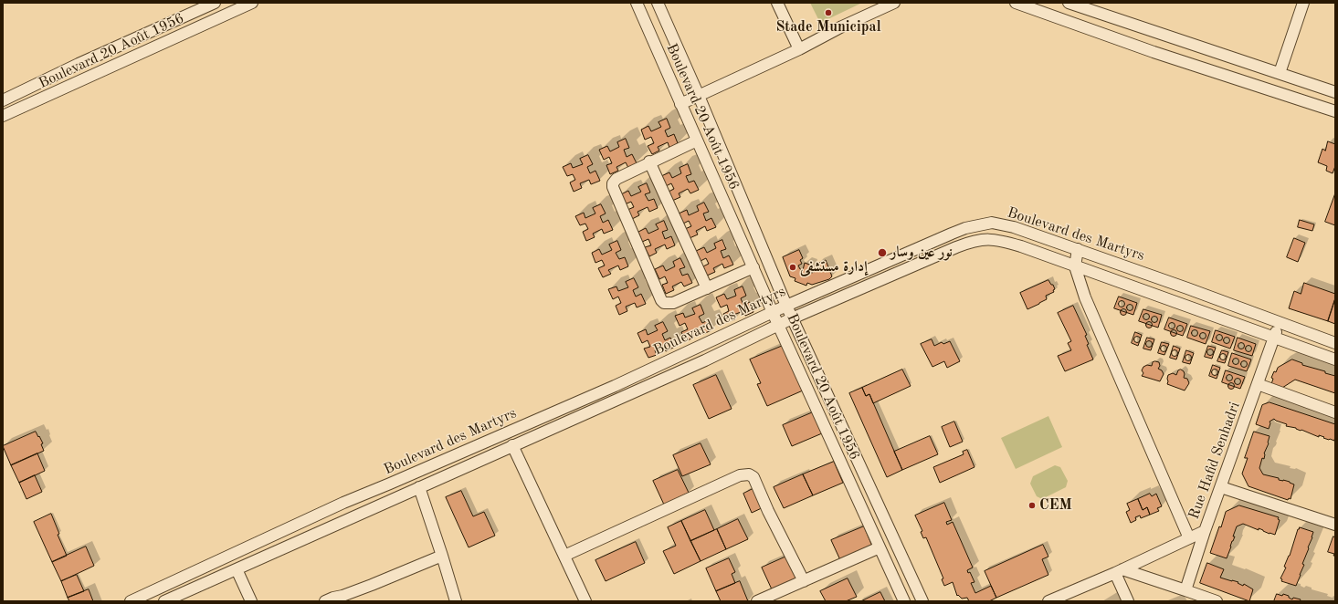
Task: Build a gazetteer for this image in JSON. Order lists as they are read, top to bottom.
{
  "streets": {
    "street": ["Boulevard 20 Août 1956", "Boulevard des Martyrs", "Rue Hafid Senhadri"]
  },
  "crossings": [
    ["Boulevard 20 Août 1956", "Boulevard des Martyrs"],
    ["Boulevard des Martyrs", "Rue Hafid Senhadri"]
  ],
  "places": [
    "Stade Municipal",
    "نور عين وسار",
    "إدارة مستشفى",
    "CEM"
  ]
}
